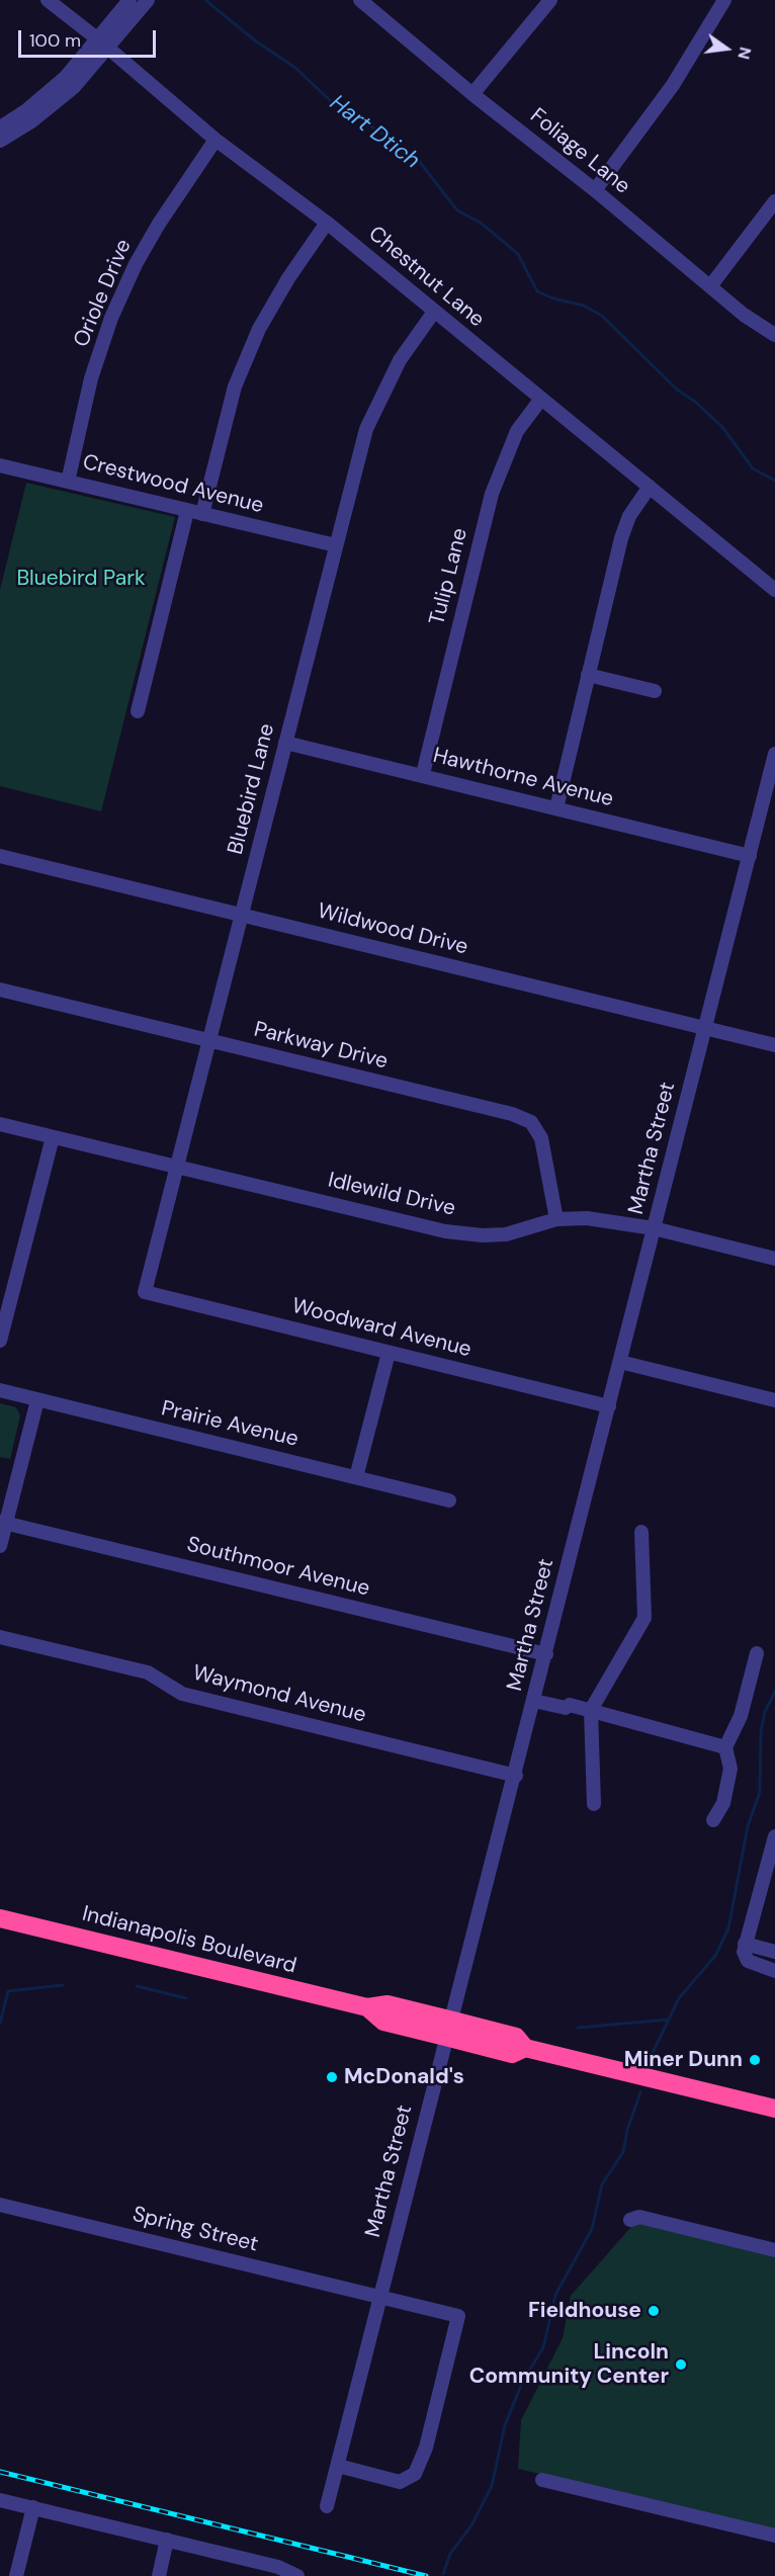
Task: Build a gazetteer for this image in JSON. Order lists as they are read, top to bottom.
{
  "streets": {
    "highway": ["Indianapolis Boulevard"],
    "street": [
      "Foliage Lane",
      "Chestnut Lane",
      "Oriole Drive",
      "Crestwood Avenue",
      "Tulip Lane",
      "Hawthorne Avenue",
      "Bluebird Lane",
      "Wildwood Drive",
      "Parkway Drive",
      "Martha Street",
      "Idlewild Drive",
      "Woodward Avenue",
      "Prairie Avenue",
      "Southmoor Avenue",
      "Waymond Avenue",
      "Spring Street"
    ]
  },
  "crossings": [
    ["Chestnut Lane", "Oriole Drive"],
    ["Chestnut Lane", "Tulip Lane"],
    ["Chestnut Lane", "Bluebird Lane"],
    ["Oriole Drive", "Crestwood Avenue"],
    ["Crestwood Avenue", "Bluebird Lane"],
    ["Tulip Lane", "Hawthorne Avenue"],
    ["Hawthorne Avenue", "Bluebird Lane"],
    ["Hawthorne Avenue", "Martha Street"],
    ["Bluebird Lane", "Wildwood Drive"],
    ["Bluebird Lane", "Parkway Drive"],
    ["Bluebird Lane", "Idlewild Drive"],
    ["Bluebird Lane", "Woodward Avenue"],
    ["Wildwood Drive", "Martha Street"],
    ["Parkway Drive", "Idlewild Drive"],
    ["Martha Street", "Idlewild Drive"],
    ["Martha Street", "Woodward Avenue"],
    ["Martha Street", "Southmoor Avenue"],
    ["Martha Street", "Waymond Avenue"],
    ["Martha Street", "Indianapolis Boulevard"],
    ["Martha Street", "Spring Street"]
  ],
  "water": ["Hart Dtich"],
  "parks": ["Bluebird Park"],
  "places": [
    "Miner Dunn",
    "McDonald's",
    "Fieldhouse",
    "Lincoln Community Center"
  ],
  "scale_bar": "100 m",
  "north": "right"
}
